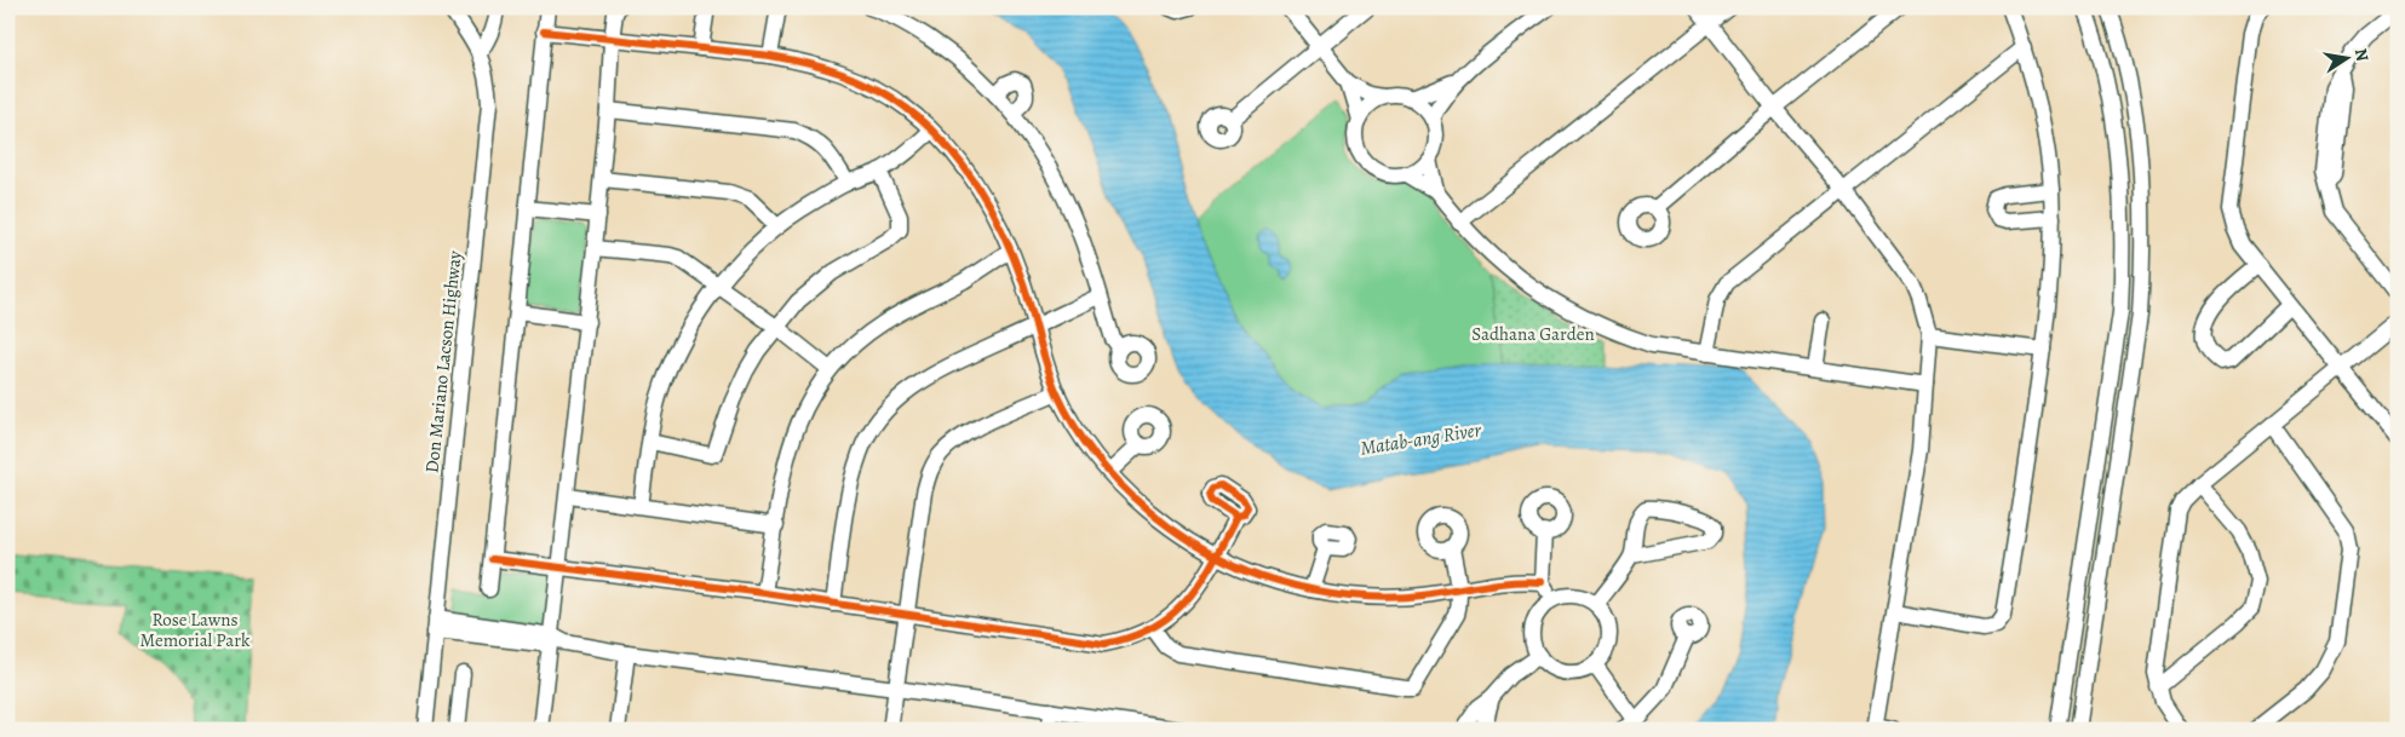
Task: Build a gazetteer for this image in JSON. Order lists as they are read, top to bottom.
{
  "streets": {
    "street": ["Don Mariano Lacson Highway"]
  },
  "water": ["Matab-ang River"],
  "parks": ["Sadhana Garden", "Rose Lawns Memorial Park"],
  "north": "right"
}
